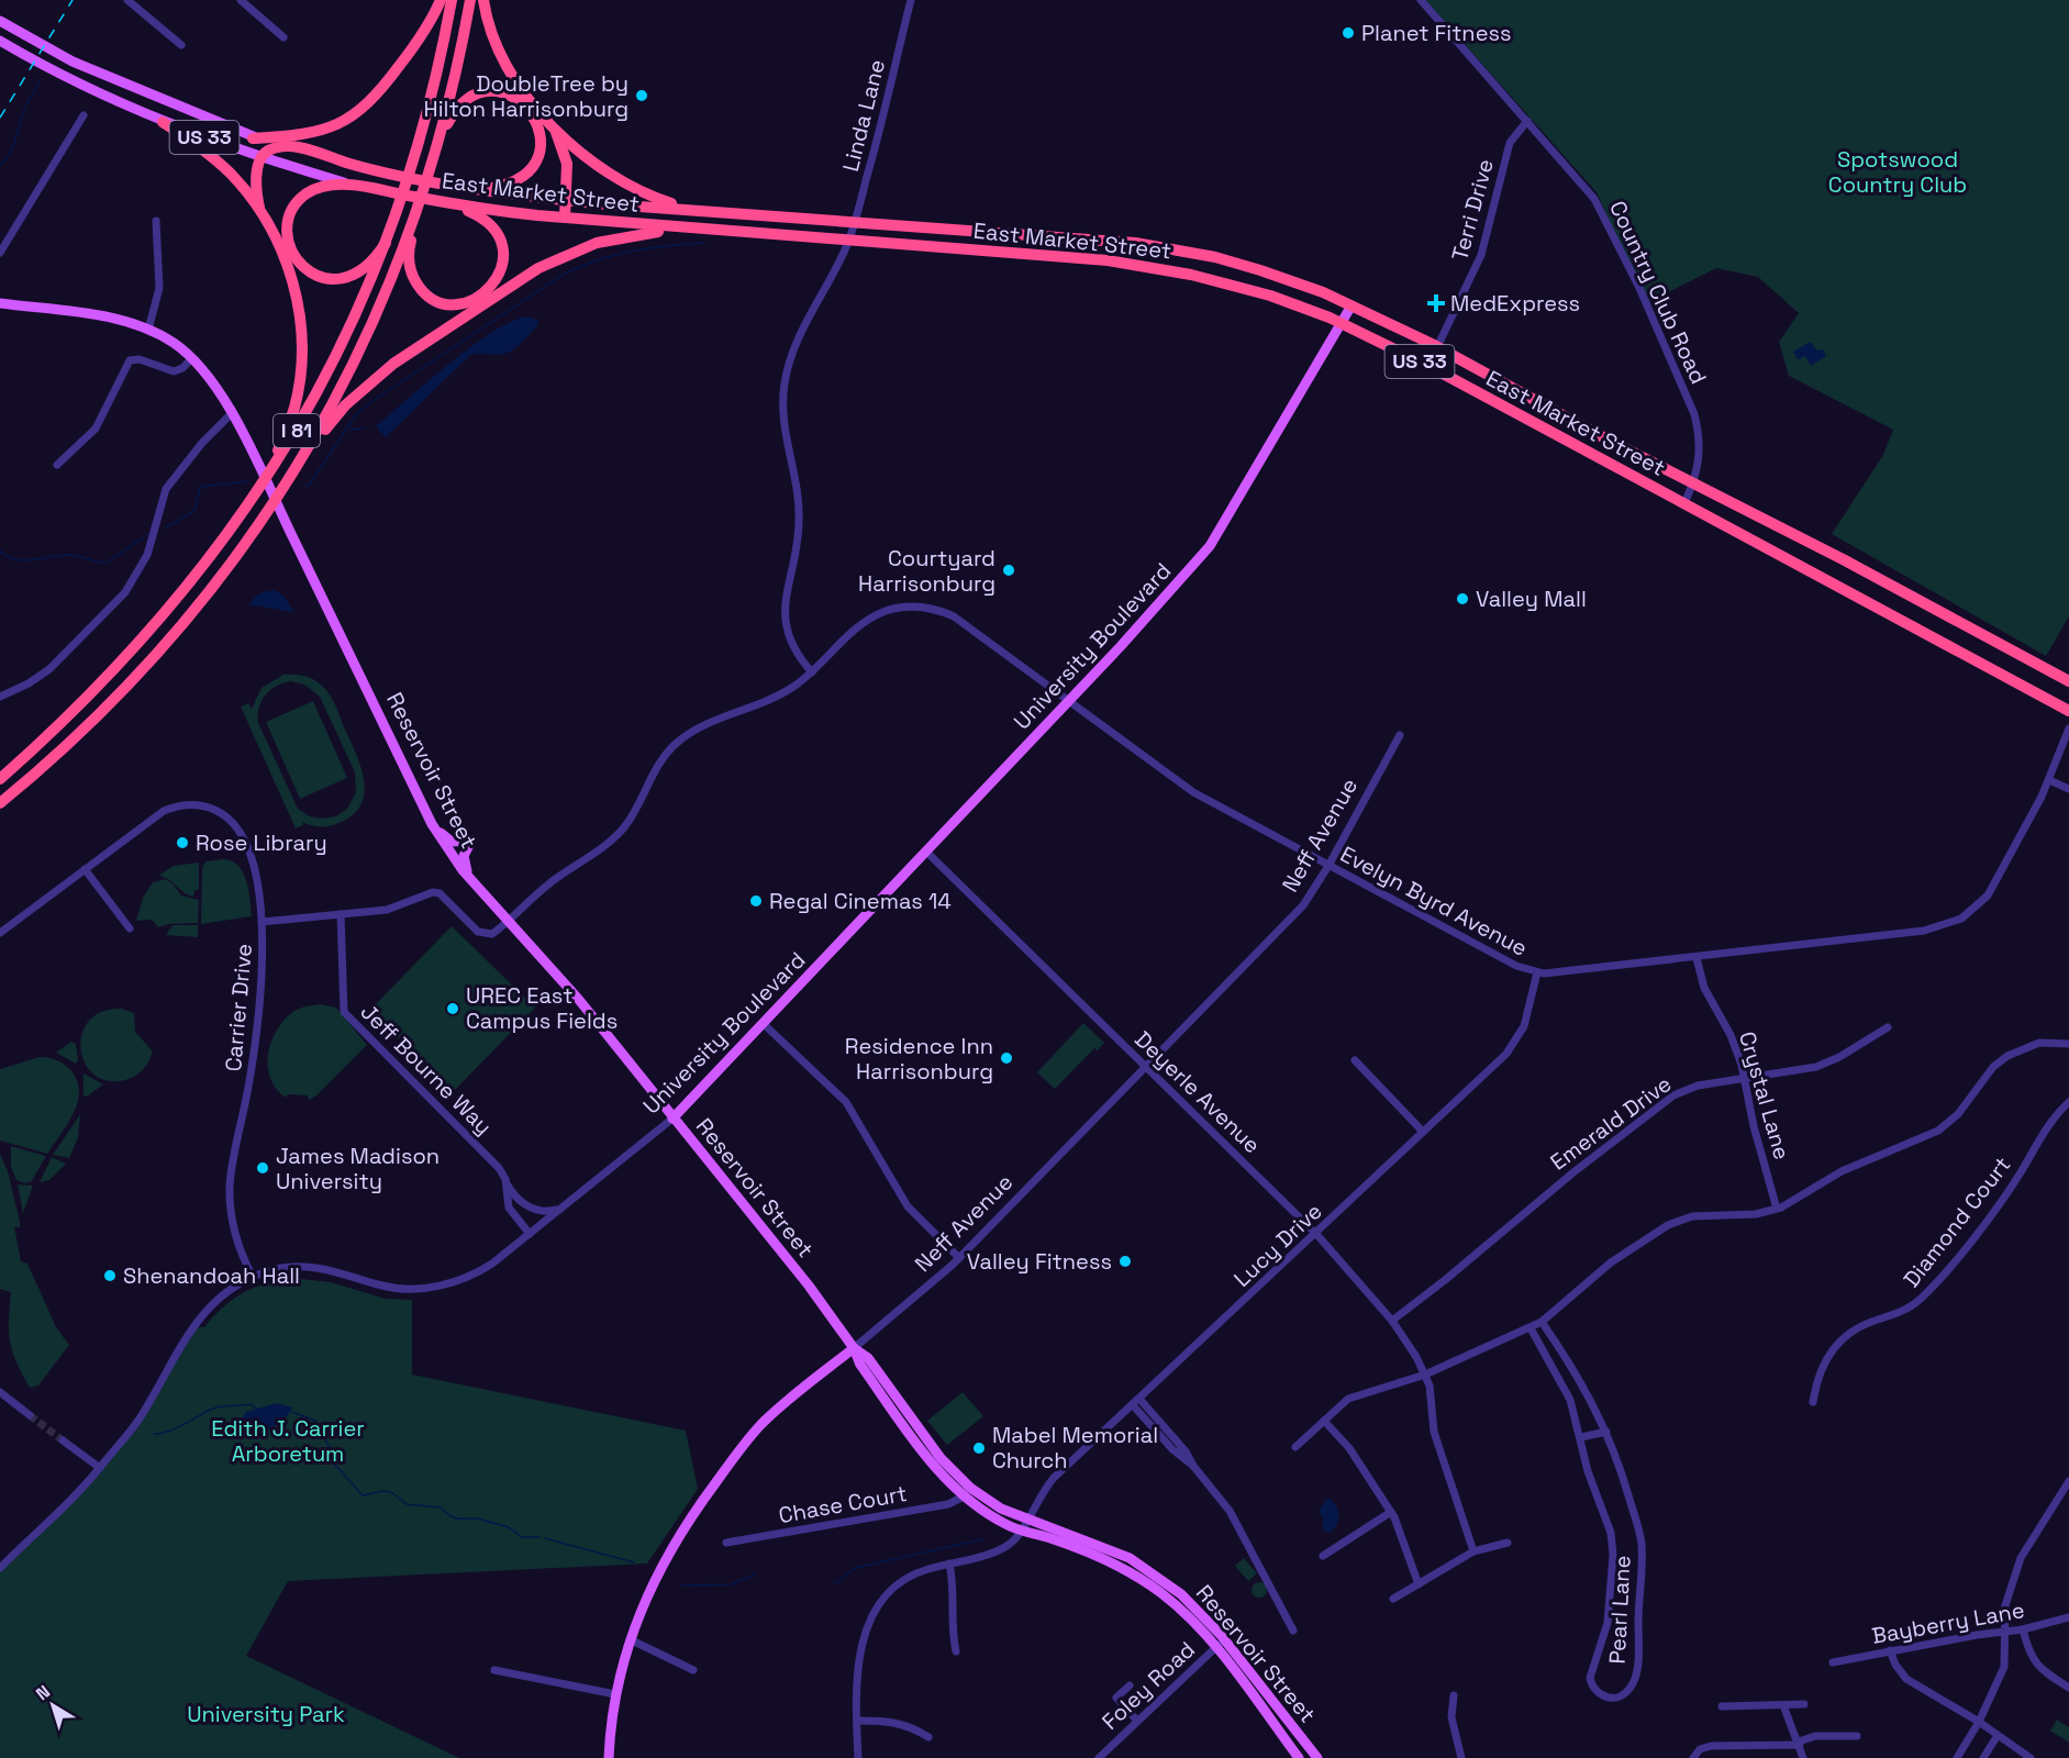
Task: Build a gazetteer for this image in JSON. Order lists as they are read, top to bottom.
{
  "streets": {
    "highway": ["US 33", "East Market Street", "I 81"],
    "main road": ["University Boulevard", "Reservoir Street", "Neff Avenue"],
    "street": [
      "Linda Lane",
      "Terri Drive",
      "Country Club Road",
      "Evelyn Byrd Avenue",
      "Carrier Drive",
      "Jeff Bourne Way",
      "Deyerle Avenue",
      "Crystal Lane",
      "Emerald Drive",
      "Diamond Court",
      "Lucy Drive",
      "Chase Court",
      "Pearl Lane",
      "Bayberry Lane",
      "Foley Road"
    ]
  },
  "crossings": [
    ["Linda Lane", "East Market Street"],
    ["Linda Lane", "Evelyn Byrd Avenue"],
    ["East Market Street", "Terri Drive"],
    ["East Market Street", "Country Club Road"],
    ["East Market Street", "University Boulevard"],
    ["Terri Drive", "Country Club Road"],
    ["University Boulevard", "Reservoir Street"],
    ["University Boulevard", "Evelyn Byrd Avenue"],
    ["University Boulevard", "Carrier Drive"],
    ["University Boulevard", "Jeff Bourne Way"],
    ["University Boulevard", "Deyerle Avenue"],
    ["Reservoir Street", "Neff Avenue"],
    ["Reservoir Street", "Evelyn Byrd Avenue"],
    ["Reservoir Street", "Lucy Drive"],
    ["Reservoir Street", "Chase Court"],
    ["Reservoir Street", "Foley Road"],
    ["Neff Avenue", "Evelyn Byrd Avenue"],
    ["Neff Avenue", "Deyerle Avenue"],
    ["Evelyn Byrd Avenue", "Crystal Lane"],
    ["Evelyn Byrd Avenue", "Lucy Drive"],
    ["Deyerle Avenue", "Emerald Drive"],
    ["Deyerle Avenue", "Lucy Drive"],
    ["Crystal Lane", "Emerald Drive"]
  ],
  "parks": ["Spotswood Country Club", "Edith J. Carrier Arboretum", "University Park"],
  "places": {
    "other": [
      "Planet Fitness",
      "DoubleTree by Hilton Harrisonburg",
      "Courtyard Harrisonburg",
      "Valley Mall",
      "Rose Library",
      "Regal Cinemas 14",
      "UREC East Campus Fields",
      "Residence Inn Harrisonburg",
      "James Madison University",
      "Valley Fitness",
      "Shenandoah Hall",
      "Mabel Memorial Church"
    ],
    "health": ["MedExpress"]
  },
  "north": "top left"
}
